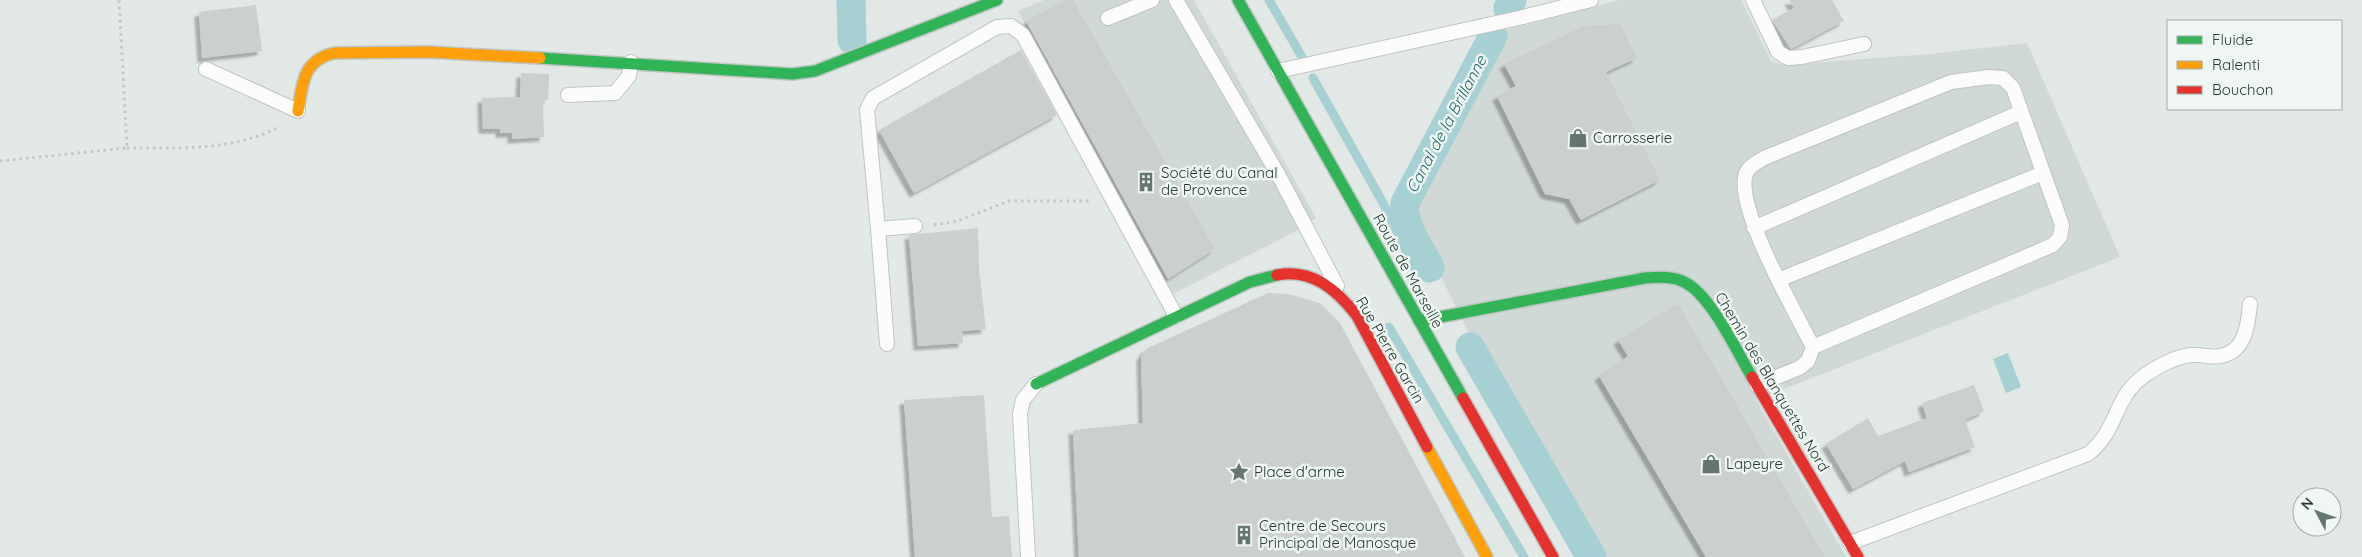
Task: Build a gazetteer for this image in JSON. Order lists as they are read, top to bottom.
{
  "streets": {
    "street": ["Route de Marseille", "Rue Pierre Garcin", "Chemin des Blanquettes Nord"]
  },
  "crossings": [
    ["Route de Marseille", "Chemin des Blanquettes Nord"]
  ],
  "water": ["Canal de la Brillanne"],
  "places": {
    "shop": ["Carrosserie", "Lapeyre"],
    "building": ["Société du Canal de Provence", "Centre de Secours Principal de Manosque"],
    "place": ["Place d'arme"]
  },
  "legend": ["Fluide", "Ralenti", "Bouchon"],
  "north": "top left"
}
